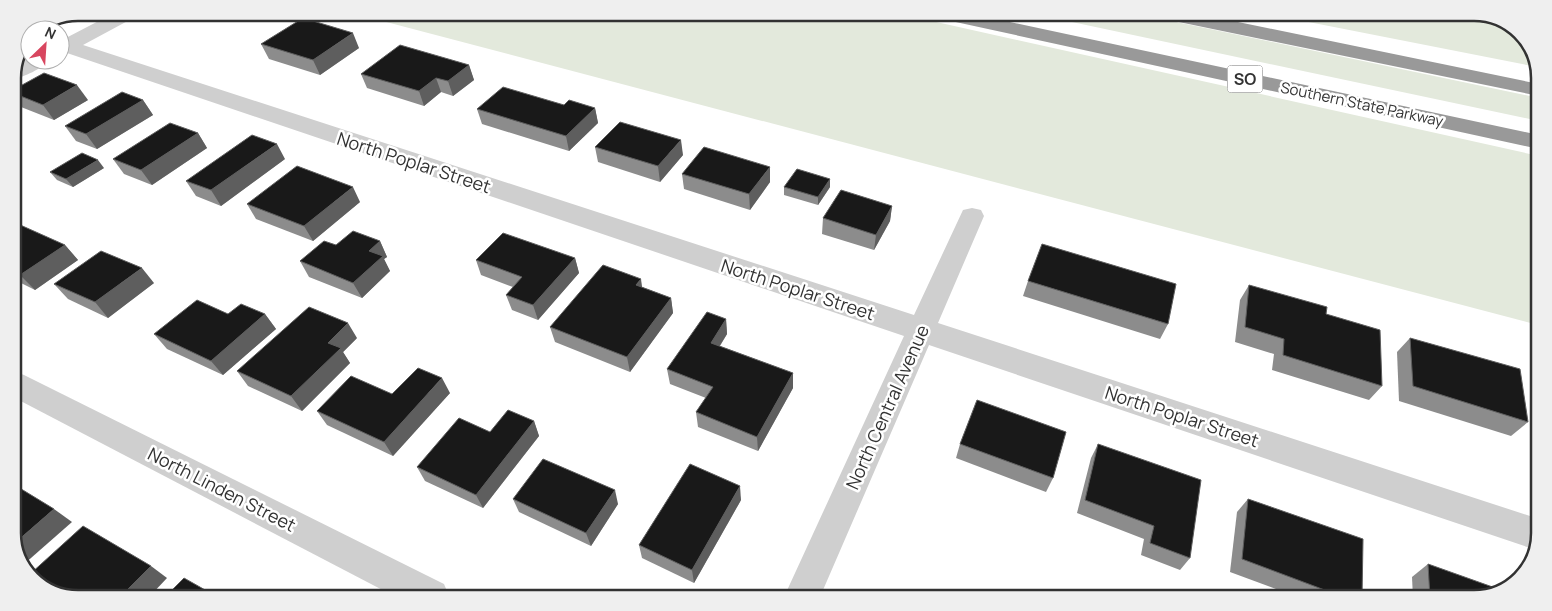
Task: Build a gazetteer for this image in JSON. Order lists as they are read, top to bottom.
{
  "streets": {
    "highway": ["SO", "Southern State Parkway"],
    "street": ["North Poplar Street", "North Central Avenue", "North Linden Street"]
  },
  "crossings": [
    ["North Poplar Street", "North Central Avenue"]
  ],
  "north": "top right"
}
